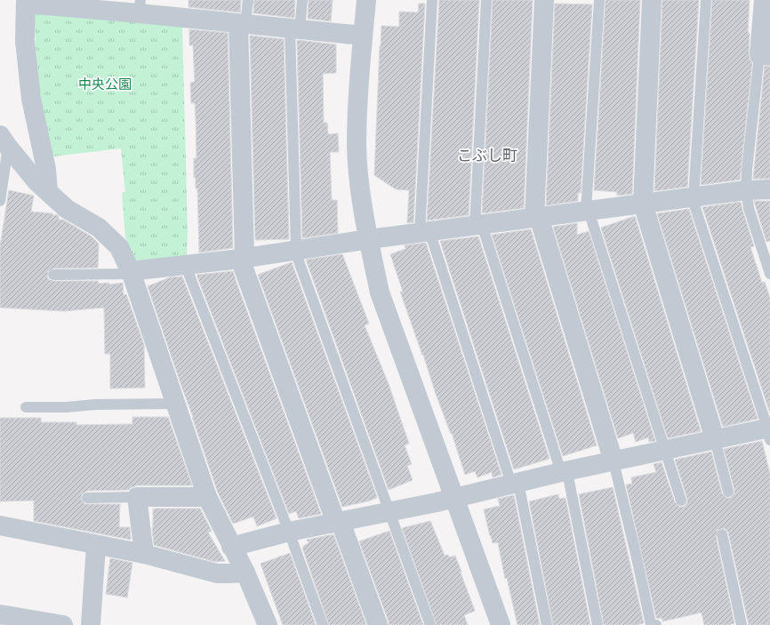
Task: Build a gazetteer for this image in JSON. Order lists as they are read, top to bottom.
{
  "districts": ["こぶし町"],
  "parks": ["中央公園"]
}
